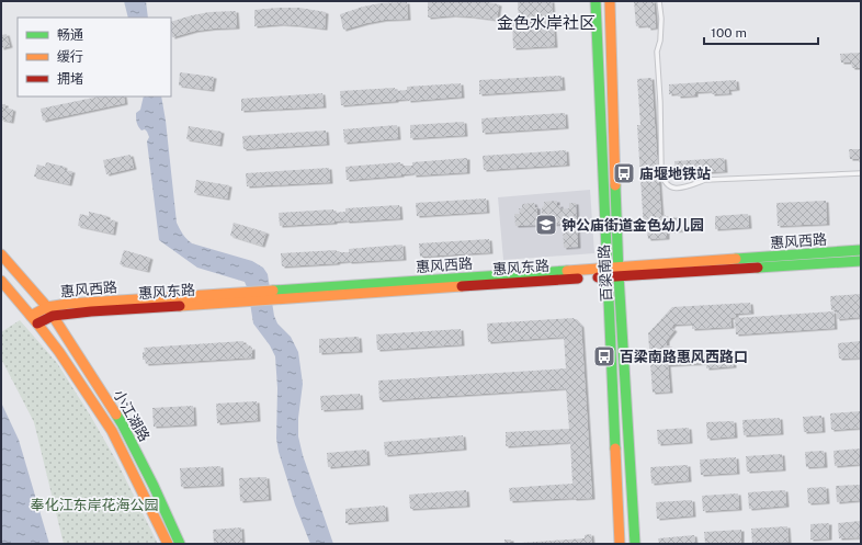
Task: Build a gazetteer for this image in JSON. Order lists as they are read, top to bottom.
{
  "streets": {
    "street": ["惠风西路", "百梁南路", "小江湖路"]
  },
  "crossings": [
    ["惠风西路", "百梁南路"],
    ["惠风西路", "小江湖路"]
  ],
  "districts": ["金色水岸社区"],
  "parks": ["奉化江东岸花海公园"],
  "places": {
    "bus stop": ["庙堰地铁站", "百梁南路惠风西路口"],
    "school or university": ["钟公庙街道金色幼儿园"]
  },
  "legend": ["畅通", "缓行", "拥堵"],
  "scale_bar": "100 m"
}
